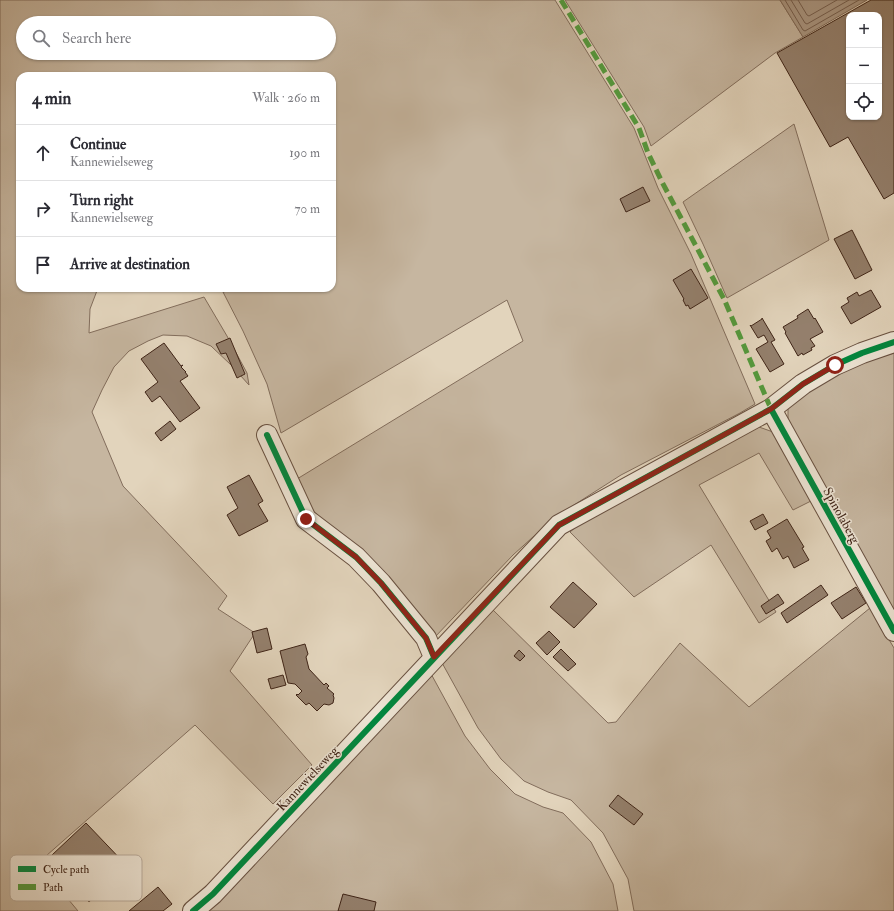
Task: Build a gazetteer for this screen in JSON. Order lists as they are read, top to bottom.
{
  "streets": {
    "street": ["Spinolaberg", "Kannewielseweg"]
  },
  "crossings": [
    ["Spinolaberg", "Kannewielseweg"]
  ],
  "legend": ["Cycle path", "Path"],
  "page": {
    "map_buttons": ["+", "−"],
    "search": "Search here",
    "heading": ["4 min", "Walk · 260 m"],
    "list": [
      ["Continue", "Kannewielseweg", "190 m"],
      ["Turn right", "Kannewielseweg", "70 m"],
      "Arrive at destination"
    ]
  }
}
